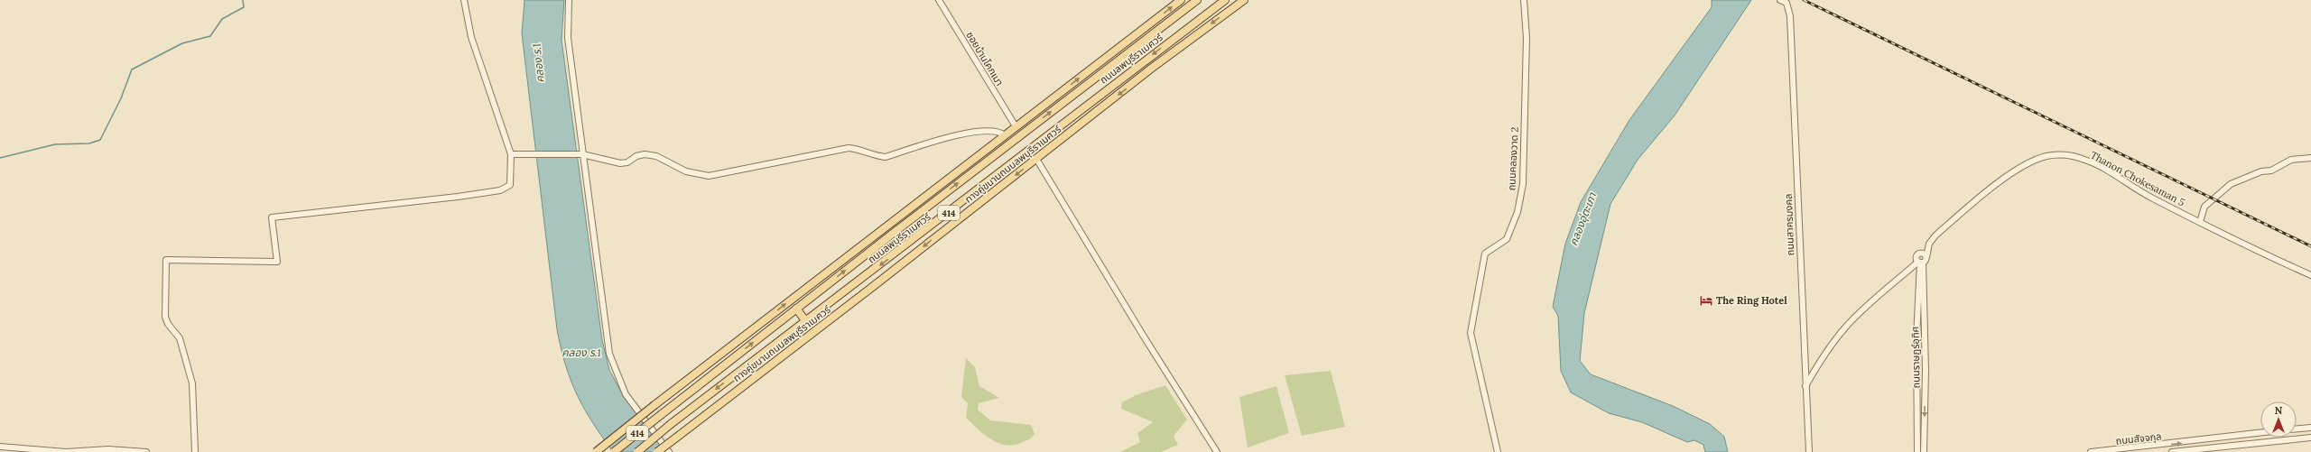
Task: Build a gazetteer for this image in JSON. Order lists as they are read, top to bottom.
{
  "streets": {
    "main road": ["ถนนลพบุรีราเมศวร์", "ทางคู่ขนานถนนลพบุรีราเมศวร์", "414"],
    "street": [
      "ซอยบ้านโคกเมา",
      "ถนนคลองวาด 2",
      "Thanon Chokesaman 5",
      "ถนนสาครมงคล",
      "ถนนราษฏร์อุทิศ",
      "ถนนสัจจกุล"
    ]
  },
  "crossings": [
    ["ซอยบ้านโคกเมา", "414"],
    ["Thanon Chokesaman 5", "ถนนสาครมงคล"],
    ["Thanon Chokesaman 5", "ถนนราษฏร์อุทิศ"]
  ],
  "water": ["คลอง ร.1", "คลองอุ่ตะเภา"],
  "places": {
    "hotel": ["The Ring Hotel"]
  },
  "north": "top"
}
